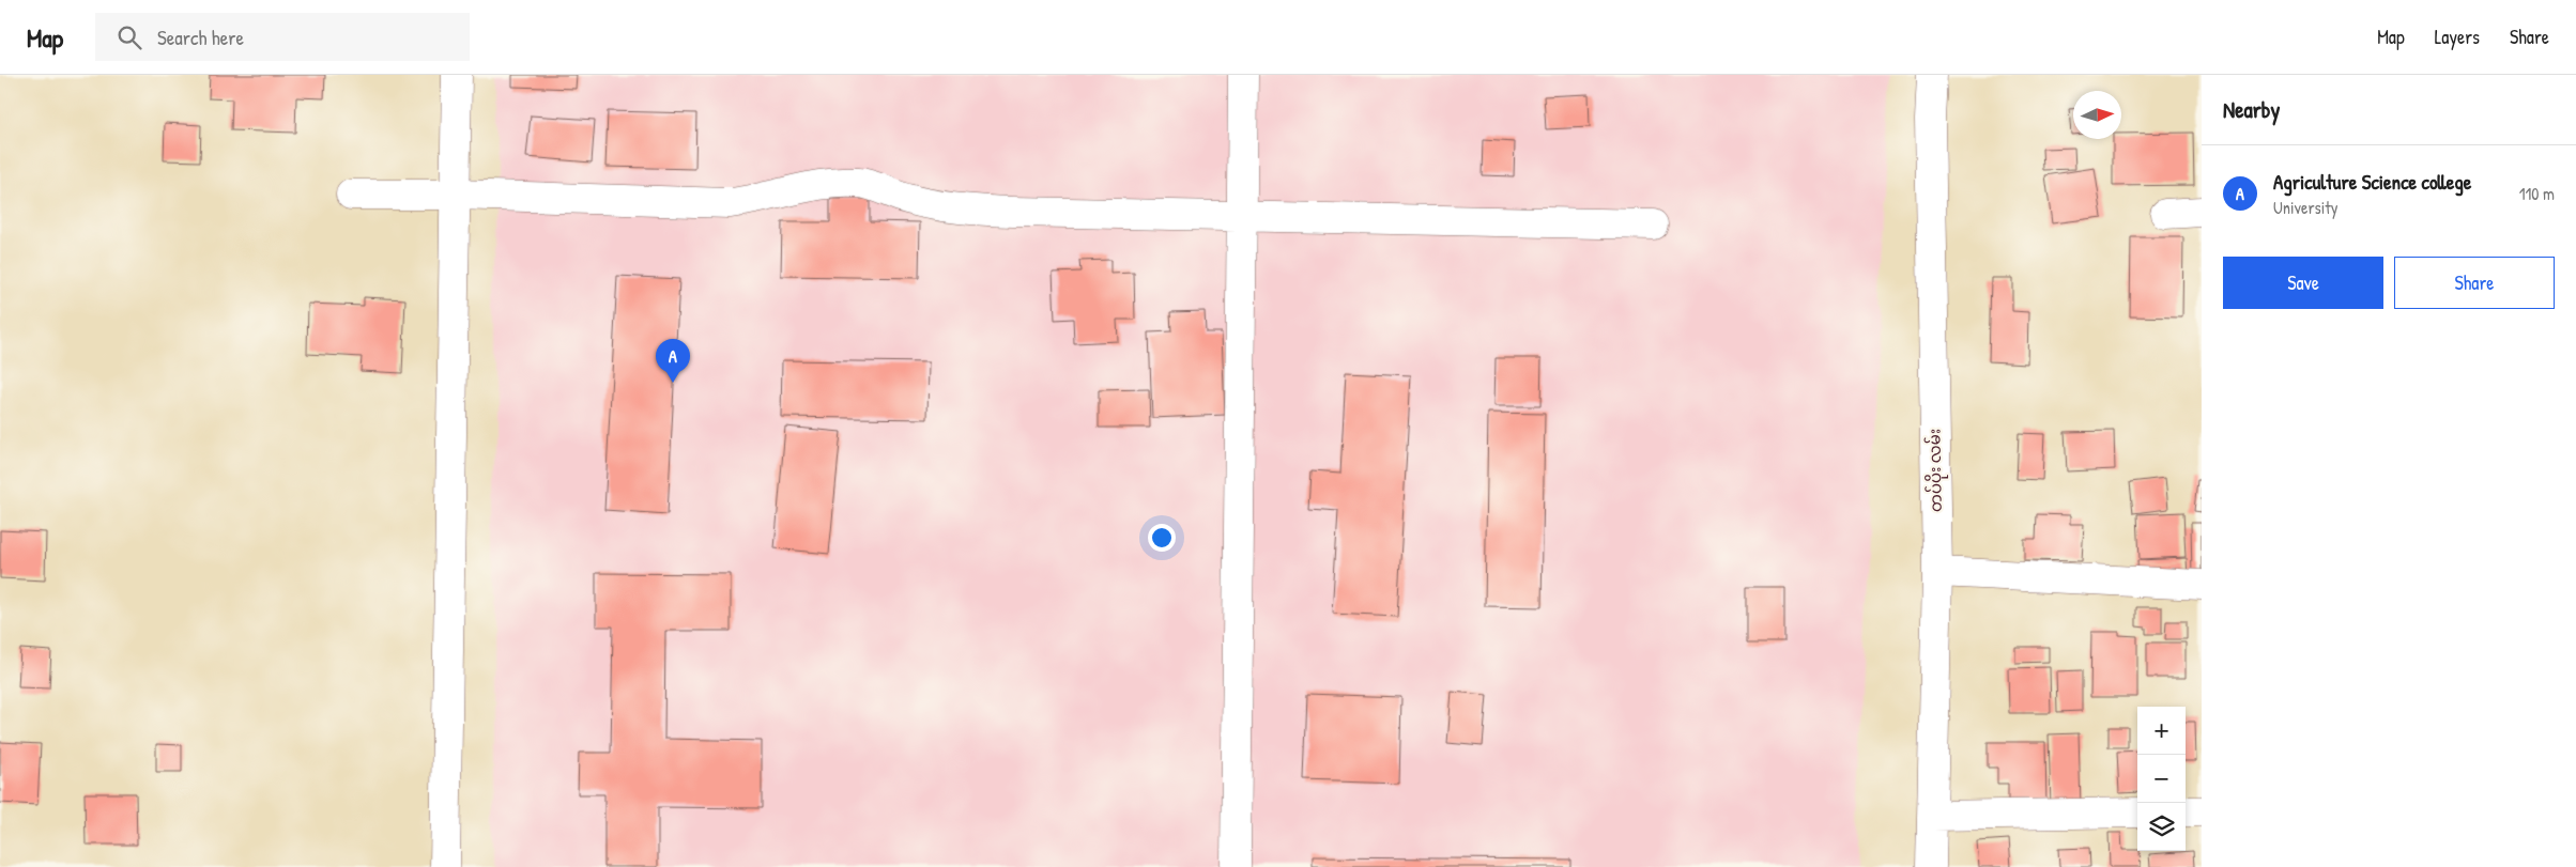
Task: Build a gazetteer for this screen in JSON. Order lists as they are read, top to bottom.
{
  "streets": {
    "street": ["တပ်ပိုး လမ်း"]
  },
  "north": "right",
  "page": {
    "header": "Map",
    "search": "Search here",
    "nav": ["Map", "Layers", "Share"],
    "heading": "Nearby",
    "list": [
      {
        "mark": "A",
        "name": "Agriculture Science college",
        "note": "University",
        "value": "110 m"
      }
    ],
    "buttons": ["Save", "Share"],
    "pins": "A",
    "map_buttons": ["+", "−"]
  }
}
